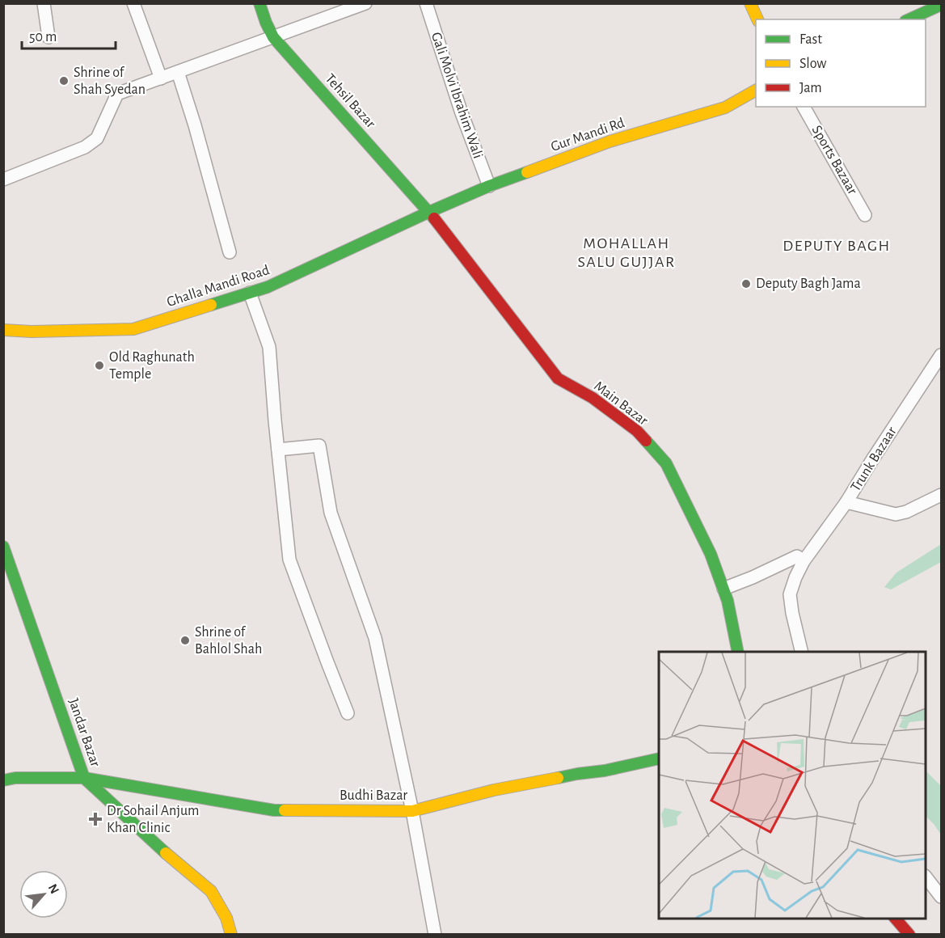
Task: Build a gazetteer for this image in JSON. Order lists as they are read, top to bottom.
{
  "streets": {
    "street": [
      "Gali Molvi Ibrahim Wali",
      "Tehsil Bazar",
      "Gur Mandi Rd",
      "Sports Bazaar",
      "Ghalla Mandi Road",
      "Main Bazar",
      "Trunk Bazaar",
      "Jandar Bazar",
      "Budhi Bazar"
    ]
  },
  "crossings": [
    ["Gali Molvi Ibrahim Wali", "Gur Mandi Rd"],
    ["Tehsil Bazar", "Gur Mandi Rd"],
    ["Tehsil Bazar", "Ghalla Mandi Road"],
    ["Tehsil Bazar", "Main Bazar"],
    ["Gur Mandi Rd", "Ghalla Mandi Road"],
    ["Gur Mandi Rd", "Main Bazar"],
    ["Ghalla Mandi Road", "Main Bazar"],
    ["Jandar Bazar", "Budhi Bazar"]
  ],
  "districts": ["MOHALLAH SALU GUJJAR", "DEPUTY BAGH"],
  "places": {
    "other": [
      "Shrine of Shah Syedan",
      "Deputy Bagh Jama",
      "Old Raghunath Temple",
      "Shrine of Bahlol Shah"
    ],
    "health": ["Dr Sohail Anjum Khan Clinic"]
  },
  "legend": ["Fast", "Slow", "Jam"],
  "scale_bar": "50 m",
  "north": "top right"
}
